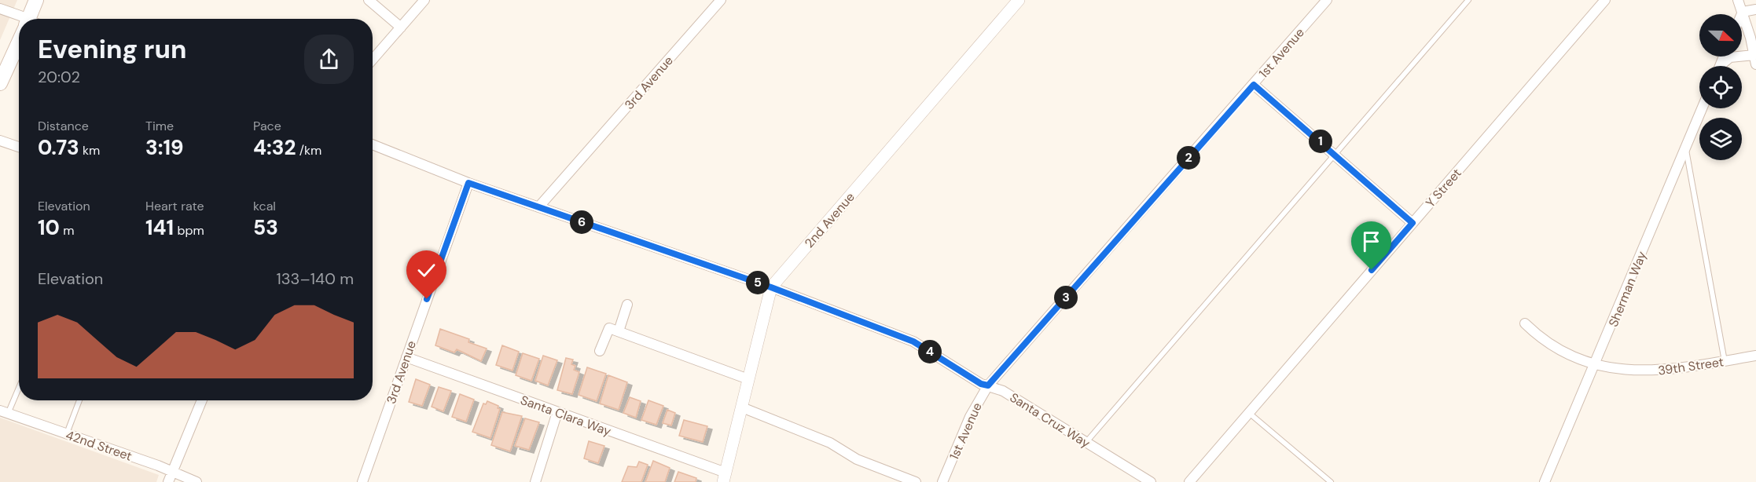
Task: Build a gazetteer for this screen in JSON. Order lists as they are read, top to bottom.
{
  "streets": {
    "street": [
      "1st Avenue",
      "3rd Avenue",
      "Y Street",
      "2nd Avenue",
      "Sherman Way",
      "39th Street",
      "Santa Clara Way",
      "Santa Cruz Way",
      "42nd Street"
    ]
  },
  "crossings": [
    ["1st Avenue", "Santa Cruz Way"],
    ["3rd Avenue", "Santa Clara Way"],
    ["3rd Avenue", "Santa Cruz Way"],
    ["2nd Avenue", "Santa Clara Way"],
    ["2nd Avenue", "Santa Cruz Way"],
    ["Sherman Way", "39th Street"]
  ],
  "north": "right",
  "page": {
    "heading": ["Evening run", "20:02"],
    "stats": [
      ["Distance", "0.73 km"],
      ["Time", "3:19"],
      ["Pace", "4:32 /km"],
      ["Elevation", "10 m"],
      ["Heart rate", "141 bpm"],
      ["kcal", "53"]
    ],
    "pins": [
      "1",
      "2",
      "6",
      "5",
      "3",
      "4"
    ],
    "chart": ["Elevation", "133–140 m"]
  }
}
